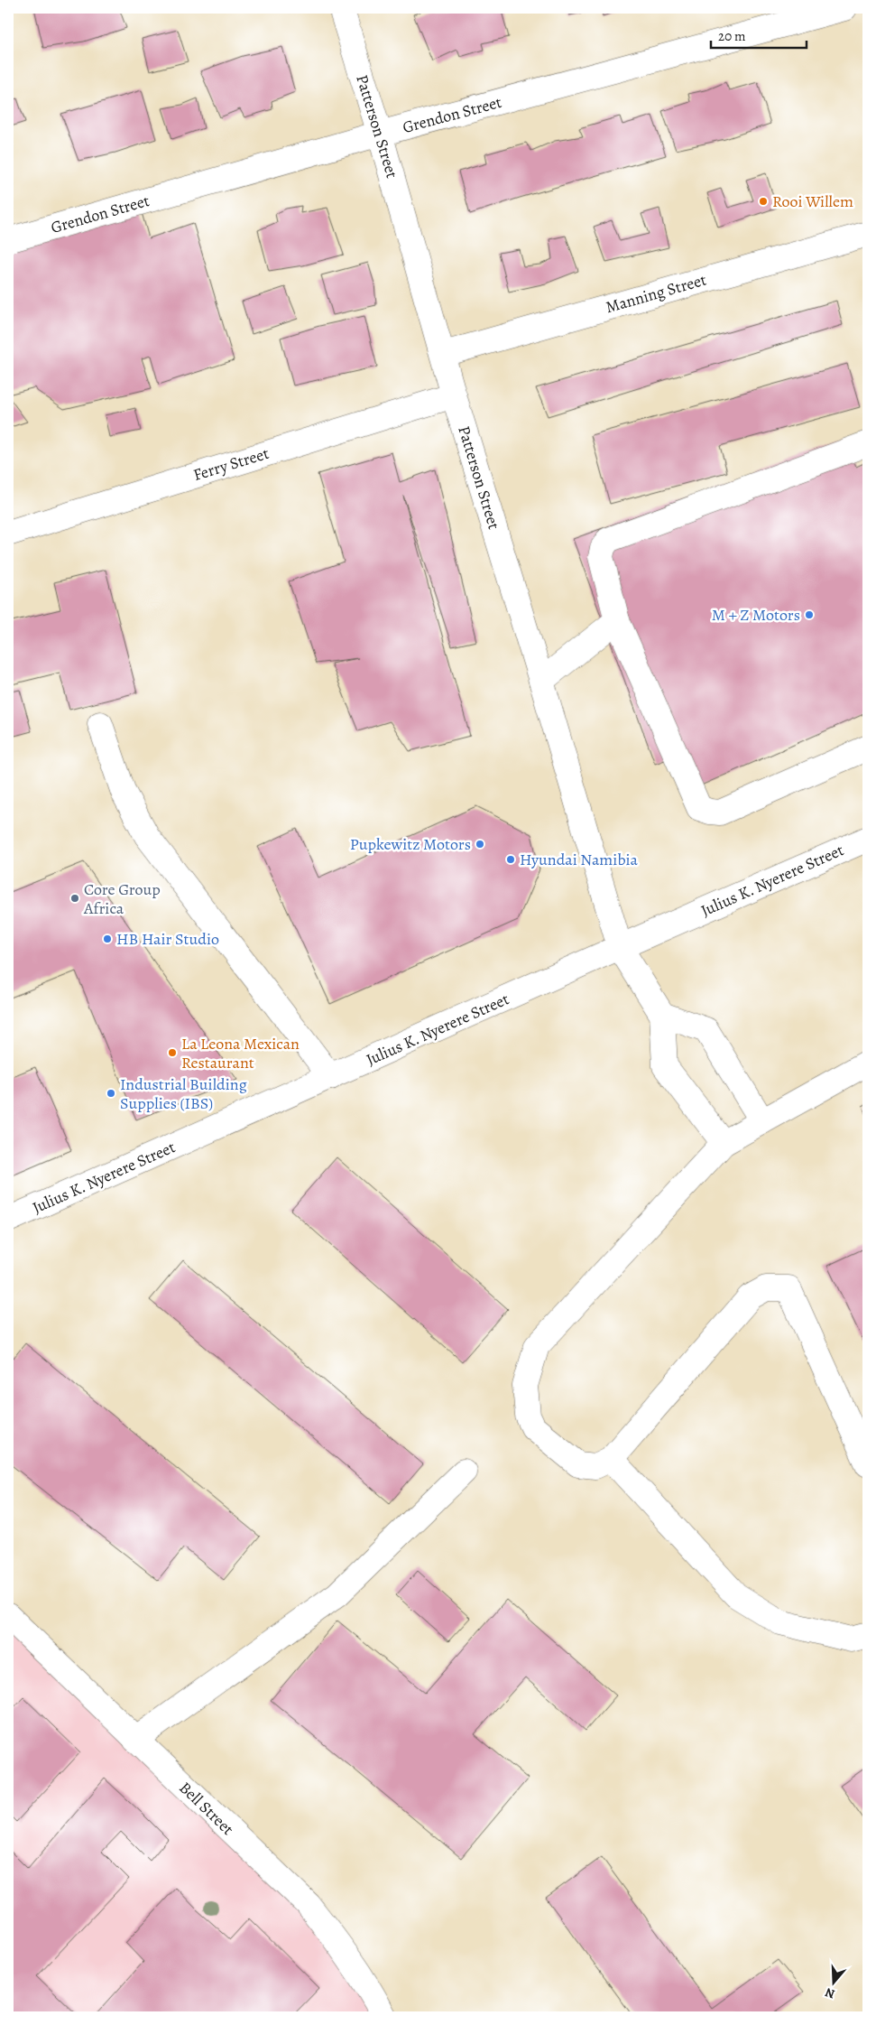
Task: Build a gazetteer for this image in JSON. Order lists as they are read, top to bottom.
{
  "streets": {
    "street": [
      "Grendon Street",
      "Patterson Street",
      "Manning Street",
      "Ferry Street",
      "Julius K. Nyerere Street",
      "Bell Street"
    ]
  },
  "crossings": [
    ["Grendon Street", "Patterson Street"],
    ["Patterson Street", "Manning Street"],
    ["Patterson Street", "Ferry Street"],
    ["Patterson Street", "Julius K. Nyerere Street"]
  ],
  "places": [
    "Rooi Willem",
    "M + Z Motors",
    "Pupkewitz Motors",
    "Hyundai Namibia",
    "Core Group Africa",
    "HB Hair Studio",
    "La Leona Mexican Restaurant",
    "Industrial Building Supplies (IBS)"
  ],
  "scale_bar": "20 m",
  "north": "bottom"
}
